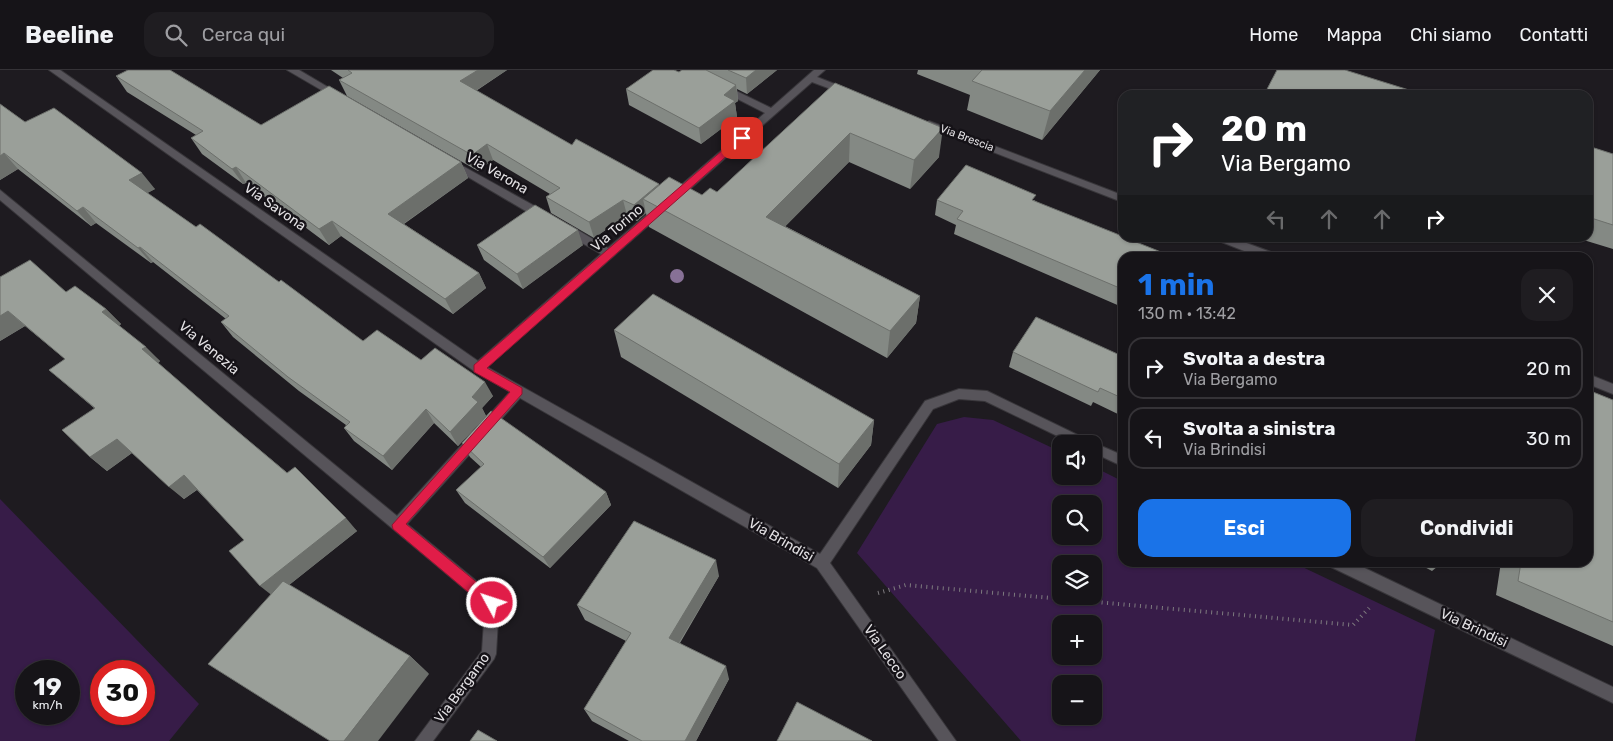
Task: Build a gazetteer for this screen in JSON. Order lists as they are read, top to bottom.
{
  "streets": {
    "street": [
      "Via Brescia",
      "Via Verona",
      "Via Savona",
      "Via Torino",
      "Via Venezia",
      "Via Brindisi",
      "Via Lecco",
      "Via Bergamo"
    ]
  },
  "crossings": [
    ["Via Verona", "Via Torino"],
    ["Via Savona", "Via Torino"],
    ["Via Savona", "Via Brindisi"],
    ["Via Torino", "Via Brindisi"],
    ["Via Venezia", "Via Bergamo"],
    ["Via Brindisi", "Via Lecco"]
  ],
  "page": {
    "header": "Beeline",
    "search": "Cerca qui",
    "nav": [
      "Home",
      "Mappa",
      "Chi siamo",
      "Contatti"
    ],
    "turn": ["20 m", "Via Bergamo"],
    "heading": ["1 min", "130 m · 13:42"],
    "list": [
      {
        "name": "Svolta a destra",
        "note": "Via Bergamo",
        "value": "20 m"
      },
      {
        "name": "Svolta a sinistra",
        "note": "Via Brindisi",
        "value": "30 m"
      }
    ],
    "map_buttons": ["+", "−"],
    "buttons": ["Esci", "Condividi"],
    "speed": "19 km/h",
    "limit": "30"
  }
}
